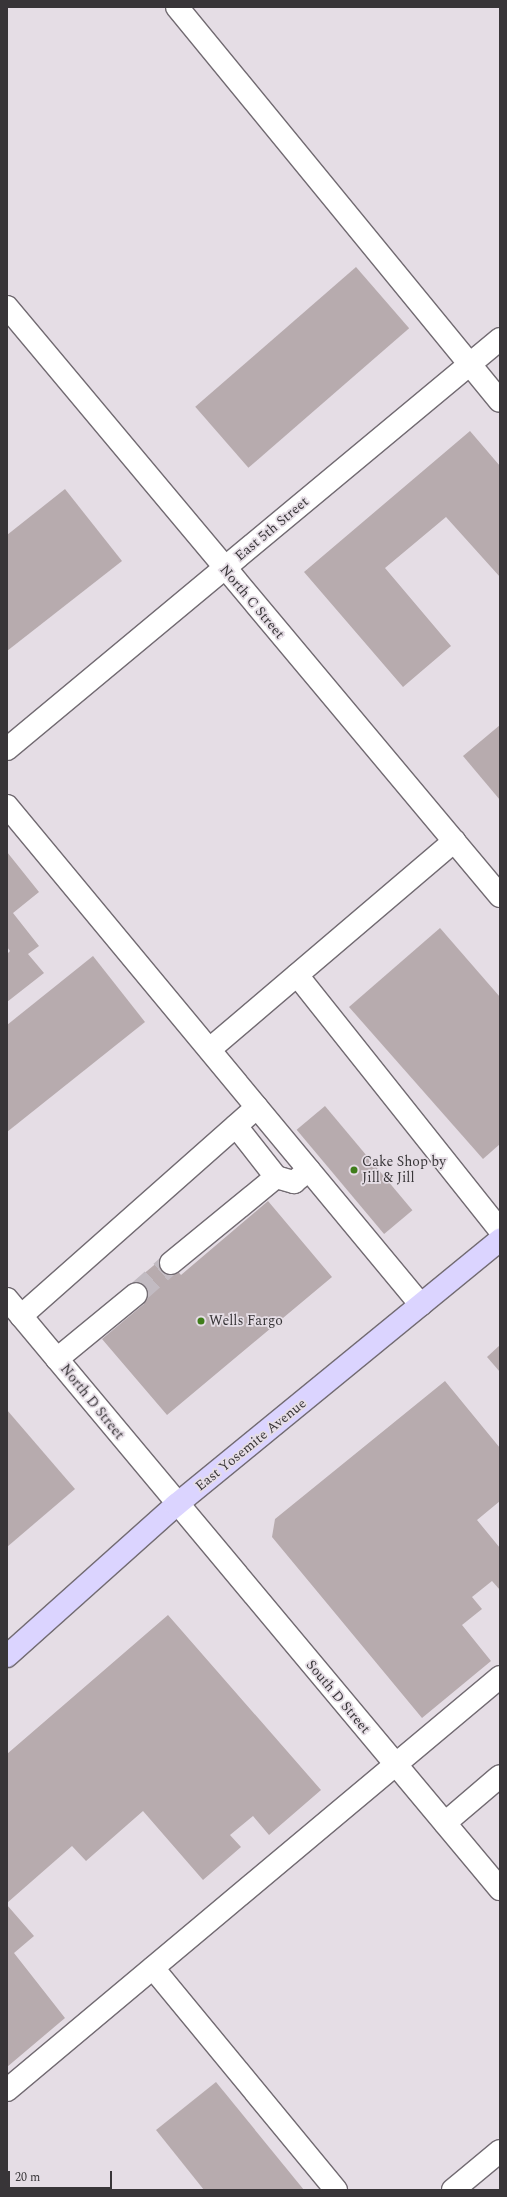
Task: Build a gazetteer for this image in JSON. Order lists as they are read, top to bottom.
{
  "streets": {
    "main road": ["East Yosemite Avenue"],
    "street": [
      "East 5th Street",
      "North C Street",
      "North D Street",
      "South D Street"
    ]
  },
  "crossings": [
    ["East 5th Street", "North C Street"],
    ["North D Street", "East Yosemite Avenue"],
    ["North D Street", "South D Street"],
    ["East Yosemite Avenue", "South D Street"]
  ],
  "places": ["Cake Shop by Jill & Jill", "Wells Fargo"],
  "scale_bar": "20 m"
}
